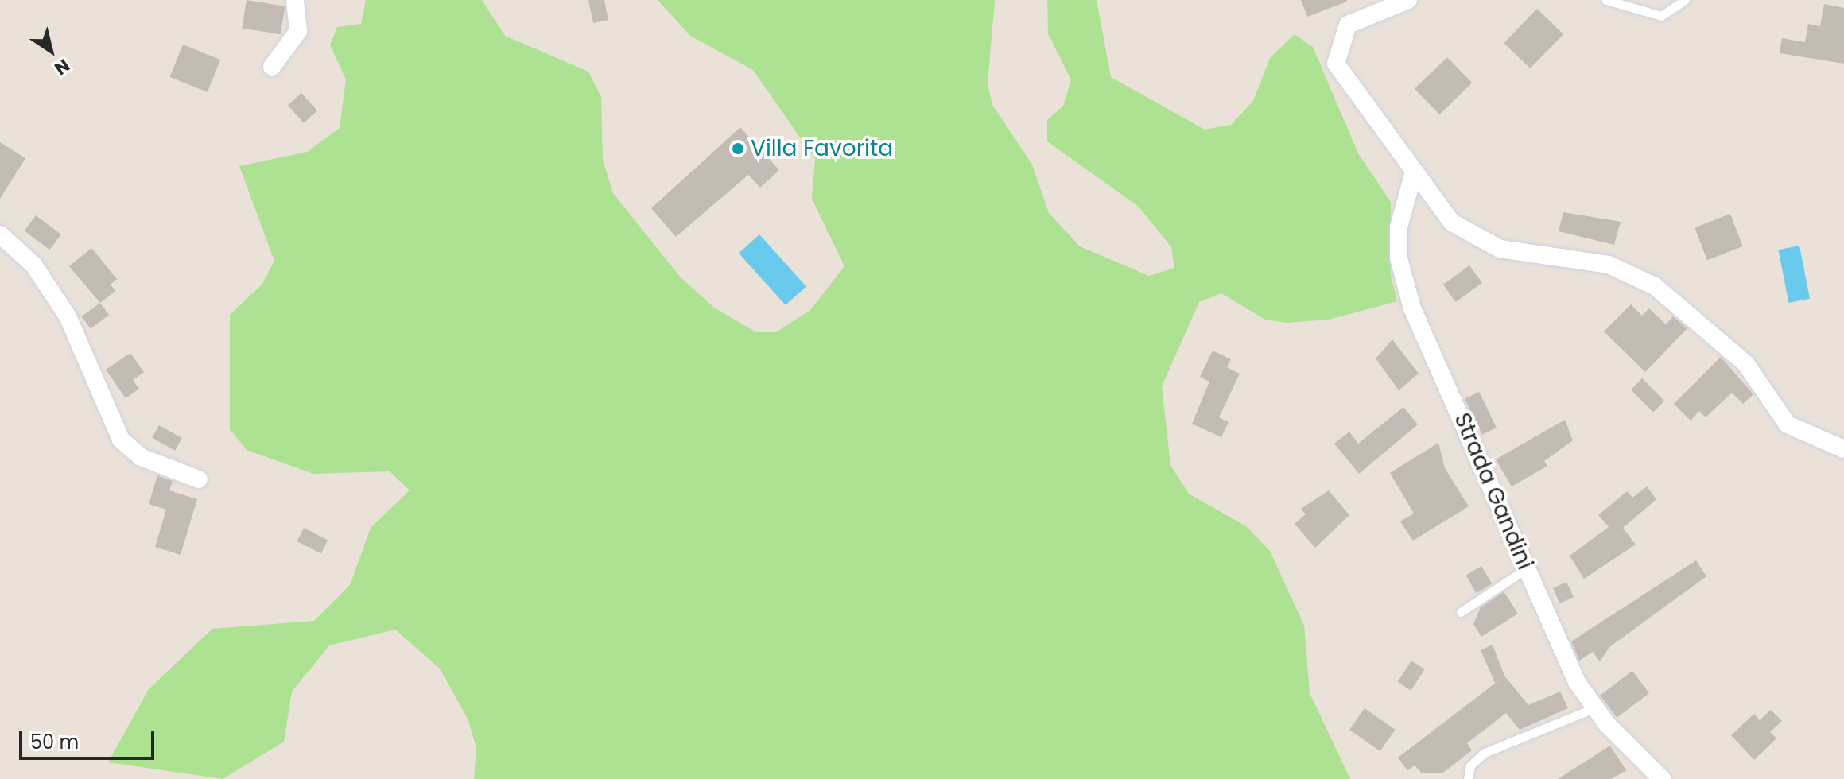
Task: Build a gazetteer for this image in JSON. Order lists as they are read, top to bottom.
{
  "streets": {
    "street": ["Strada Gandini"]
  },
  "places": ["Villa Favorita"],
  "scale_bar": "50 m",
  "north": "bottom right"
}
